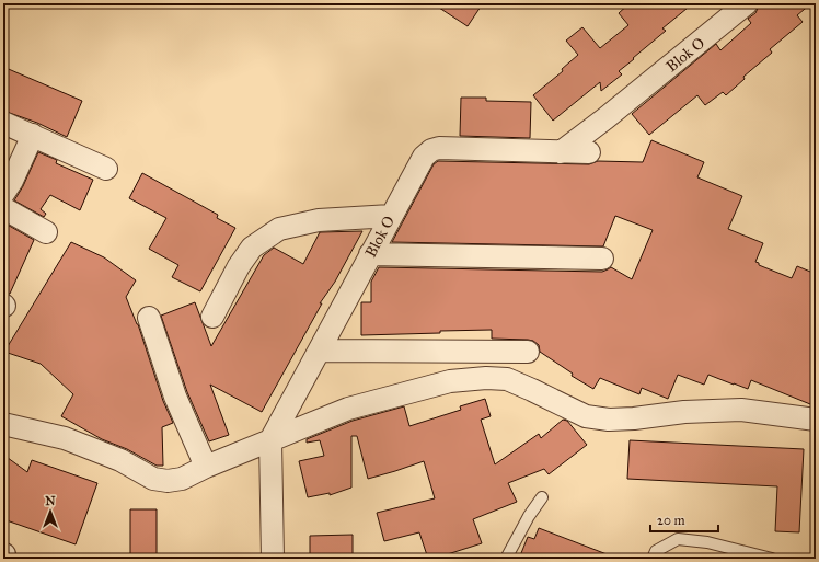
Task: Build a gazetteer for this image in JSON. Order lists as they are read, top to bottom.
{
  "streets": {
    "street": ["Blok O"]
  },
  "scale_bar": "20 m",
  "north": "top"
}
